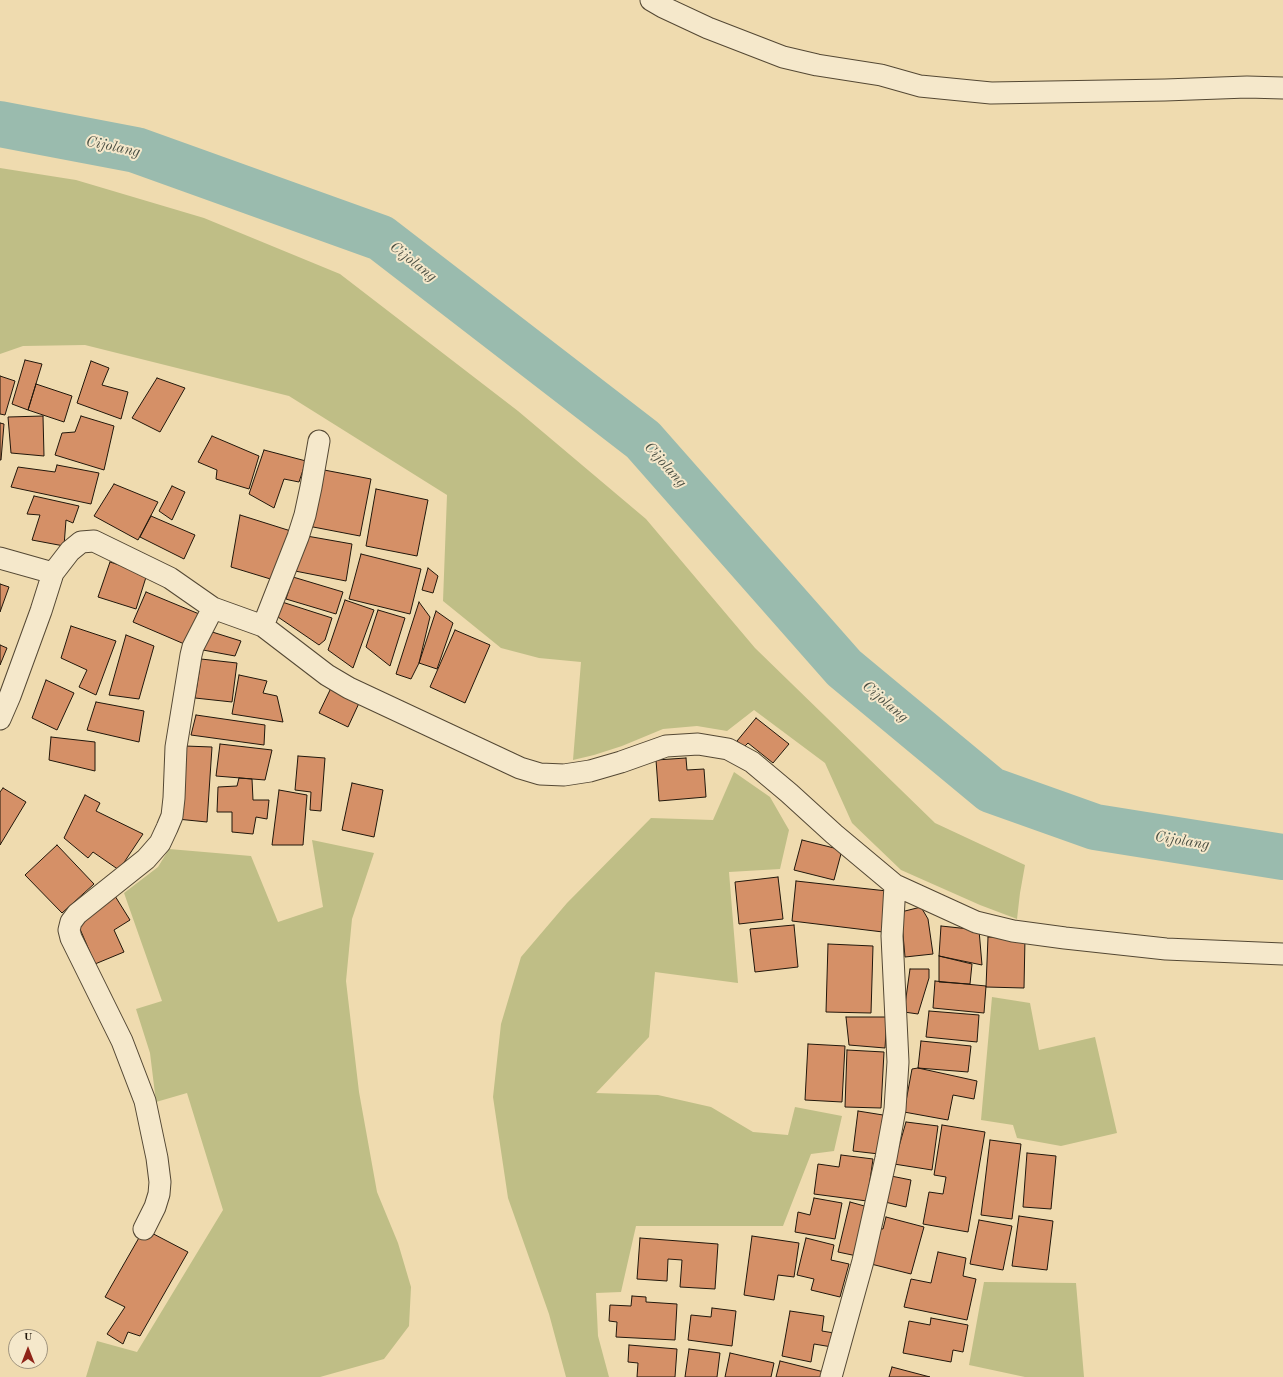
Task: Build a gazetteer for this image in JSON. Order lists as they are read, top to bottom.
{
  "water": ["Cijolang"],
  "north": "top"
}
